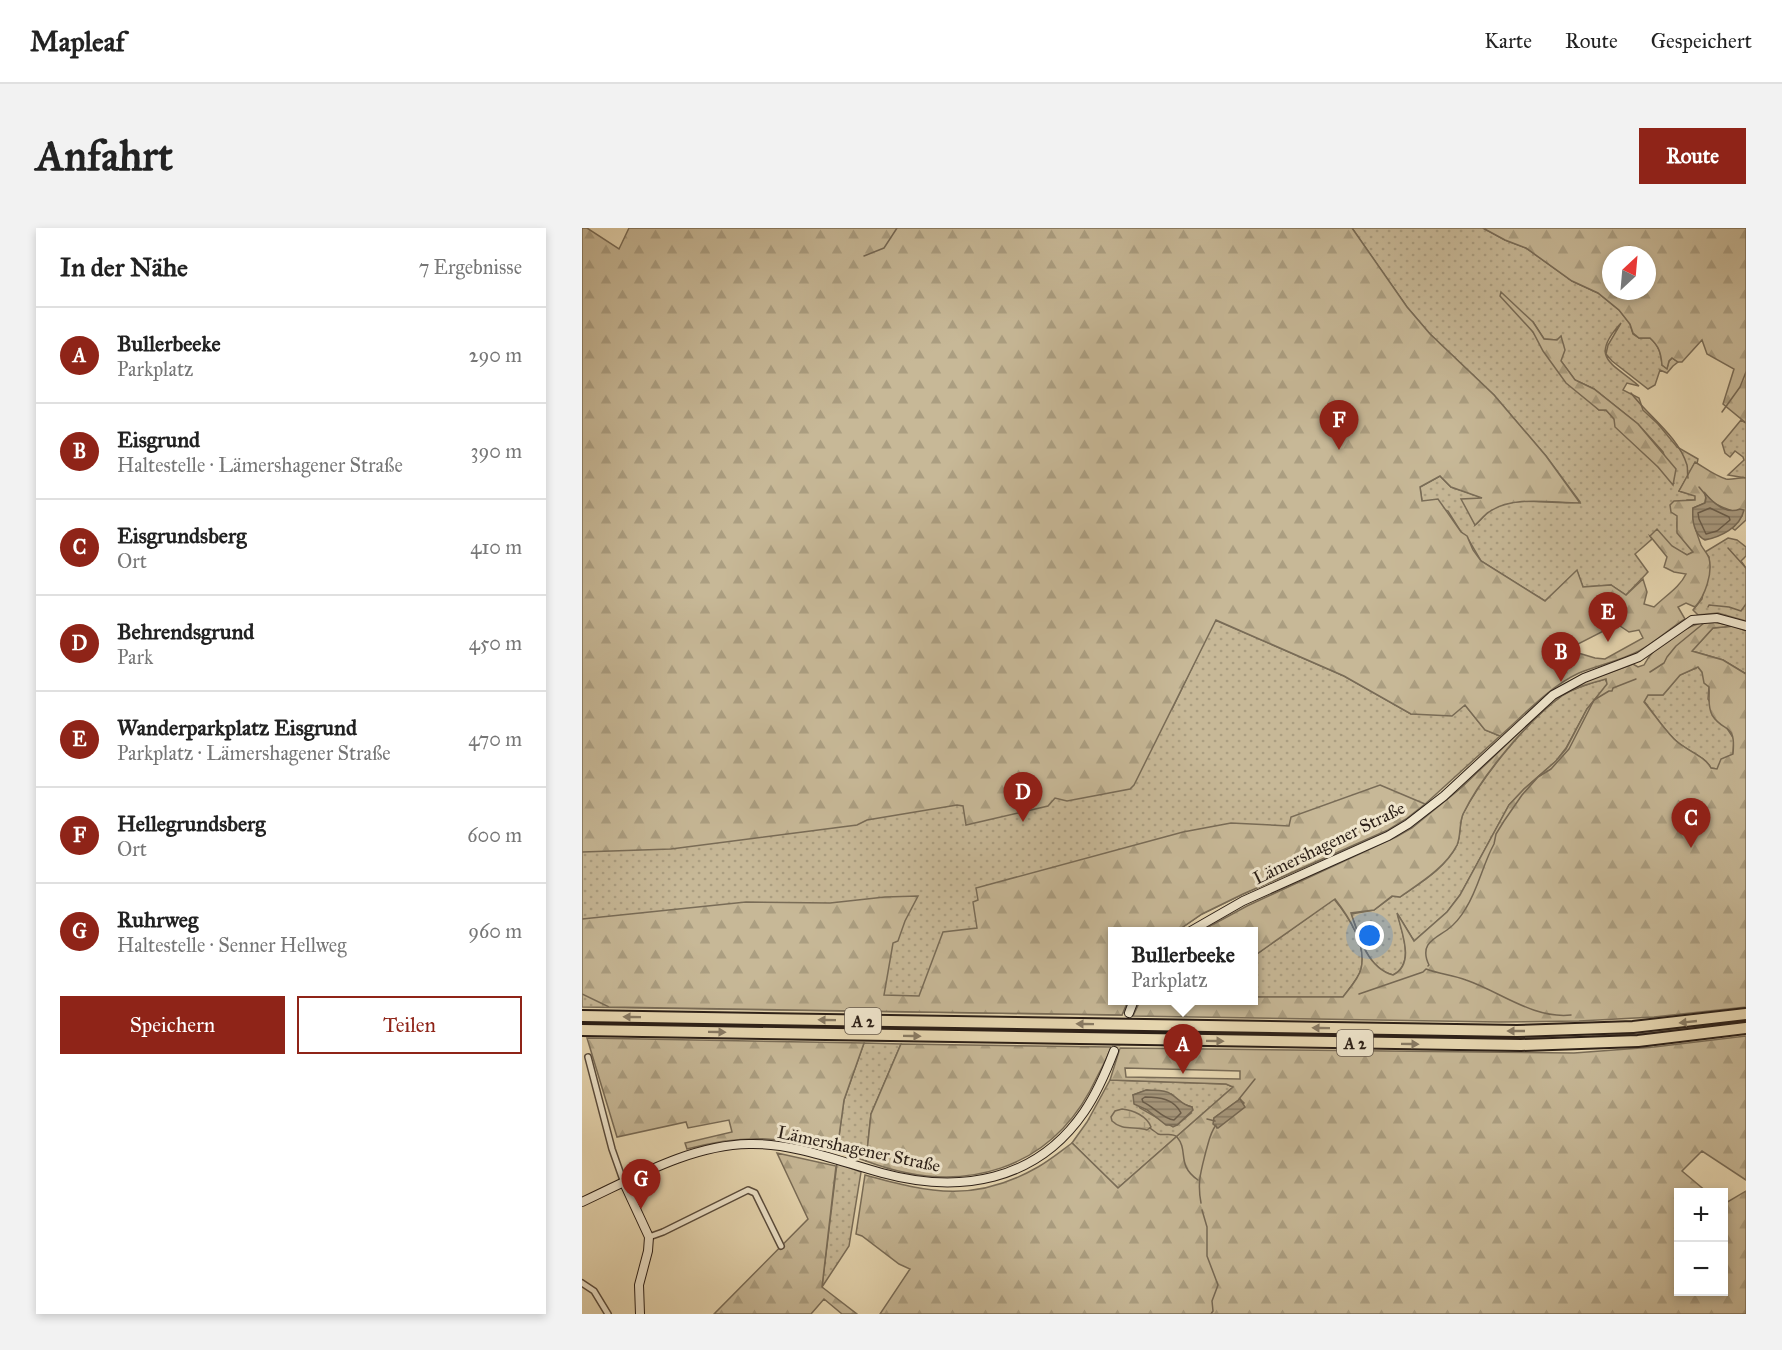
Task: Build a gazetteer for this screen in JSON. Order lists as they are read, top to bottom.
{
  "streets": {
    "highway": ["A 2"],
    "main road": ["Lämershagener Straße"]
  },
  "north": "top right",
  "page": {
    "header": "Mapleaf",
    "nav": ["Karte", "Route", "Gespeichert"],
    "buttons": [
      "Route",
      ["Speichern", "Teilen"]
    ],
    "title": "Anfahrt",
    "heading": ["In der Nähe", "7 Ergebnisse"],
    "list": [
      {
        "mark": "A",
        "name": "Bullerbeeke",
        "note": "Parkplatz",
        "value": "290 m"
      },
      {
        "mark": "B",
        "name": "Eisgrund",
        "note": "Haltestelle · Lämershagener Straße",
        "value": "390 m"
      },
      {
        "mark": "C",
        "name": "Eisgrundsberg",
        "note": "Ort",
        "value": "410 m"
      },
      {
        "mark": "D",
        "name": "Behrendsgrund",
        "note": "Park",
        "value": "450 m"
      },
      {
        "mark": "E",
        "name": "Wanderparkplatz Eisgrund",
        "note": "Parkplatz · Lämershagener Straße",
        "value": "470 m"
      },
      {
        "mark": "F",
        "name": "Hellegrundsberg",
        "note": "Ort",
        "value": "600 m"
      },
      {
        "mark": "G",
        "name": "Ruhrweg",
        "note": "Haltestelle · Senner Hellweg",
        "value": "960 m"
      }
    ],
    "pins": [
      "F",
      "E",
      "B",
      "D",
      "C",
      "A",
      "G"
    ],
    "popup": ["Bullerbeeke", "Parkplatz"],
    "map_buttons": ["+", "−"]
  }
}
